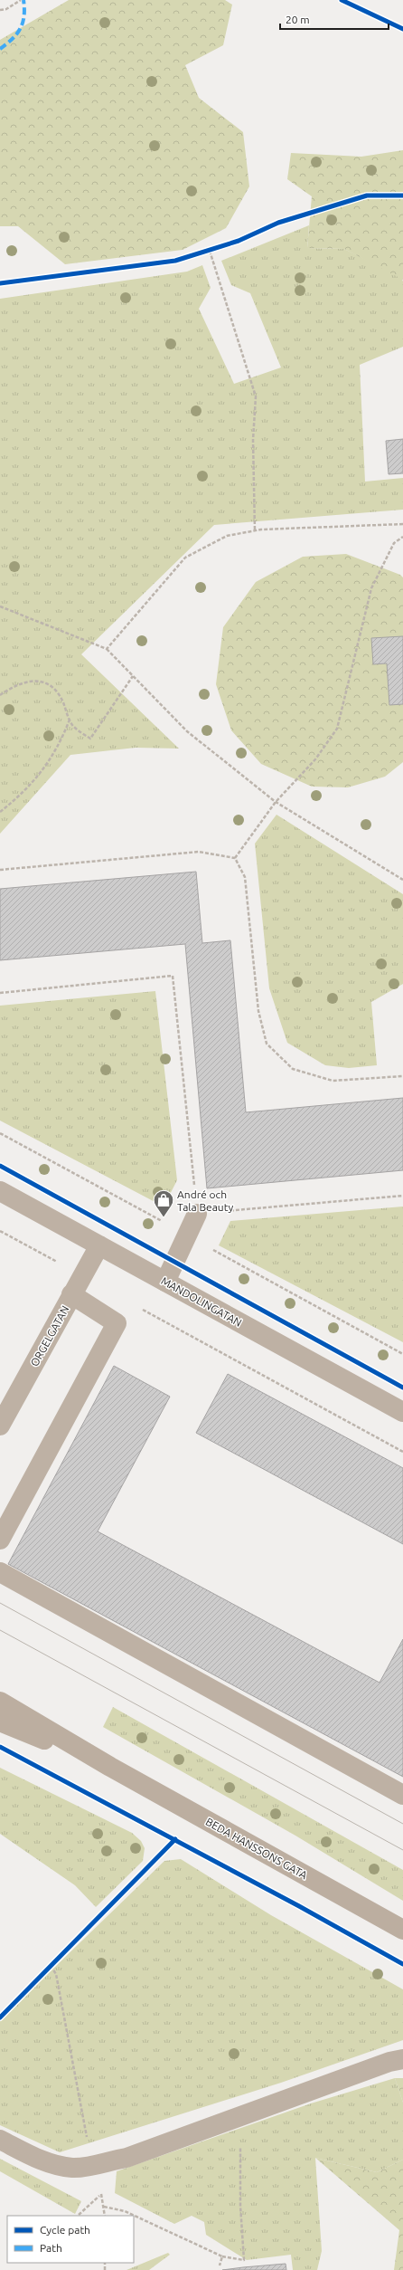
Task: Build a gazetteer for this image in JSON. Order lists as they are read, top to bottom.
{
  "streets": {
    "street": ["MANDOLINGATAN", "ORGELGATAN", "BEDA HANSSONS GATA"]
  },
  "crossings": [
    ["MANDOLINGATAN", "ORGELGATAN"]
  ],
  "places": {
    "shop": ["André och Tala Beauty"]
  },
  "legend": ["Cycle path", "Path"],
  "scale_bar": "20 m"
}
